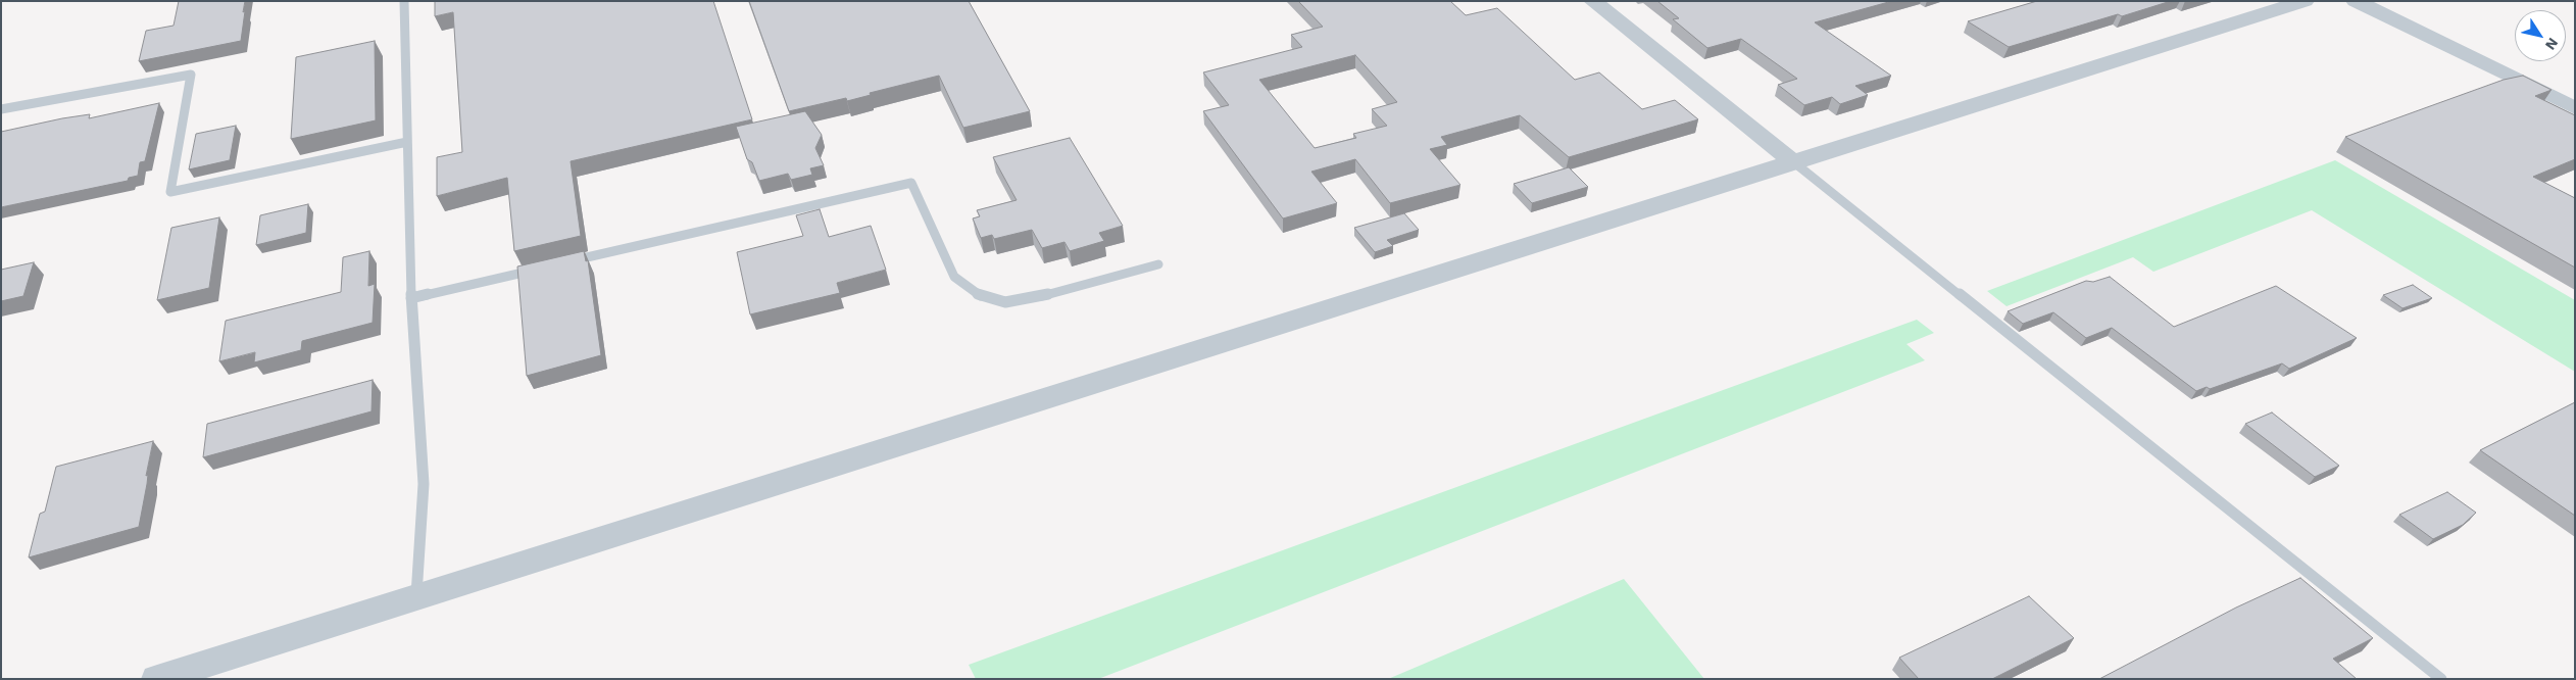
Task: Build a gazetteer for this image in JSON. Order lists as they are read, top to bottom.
{
  "north": "bottom right"
}
